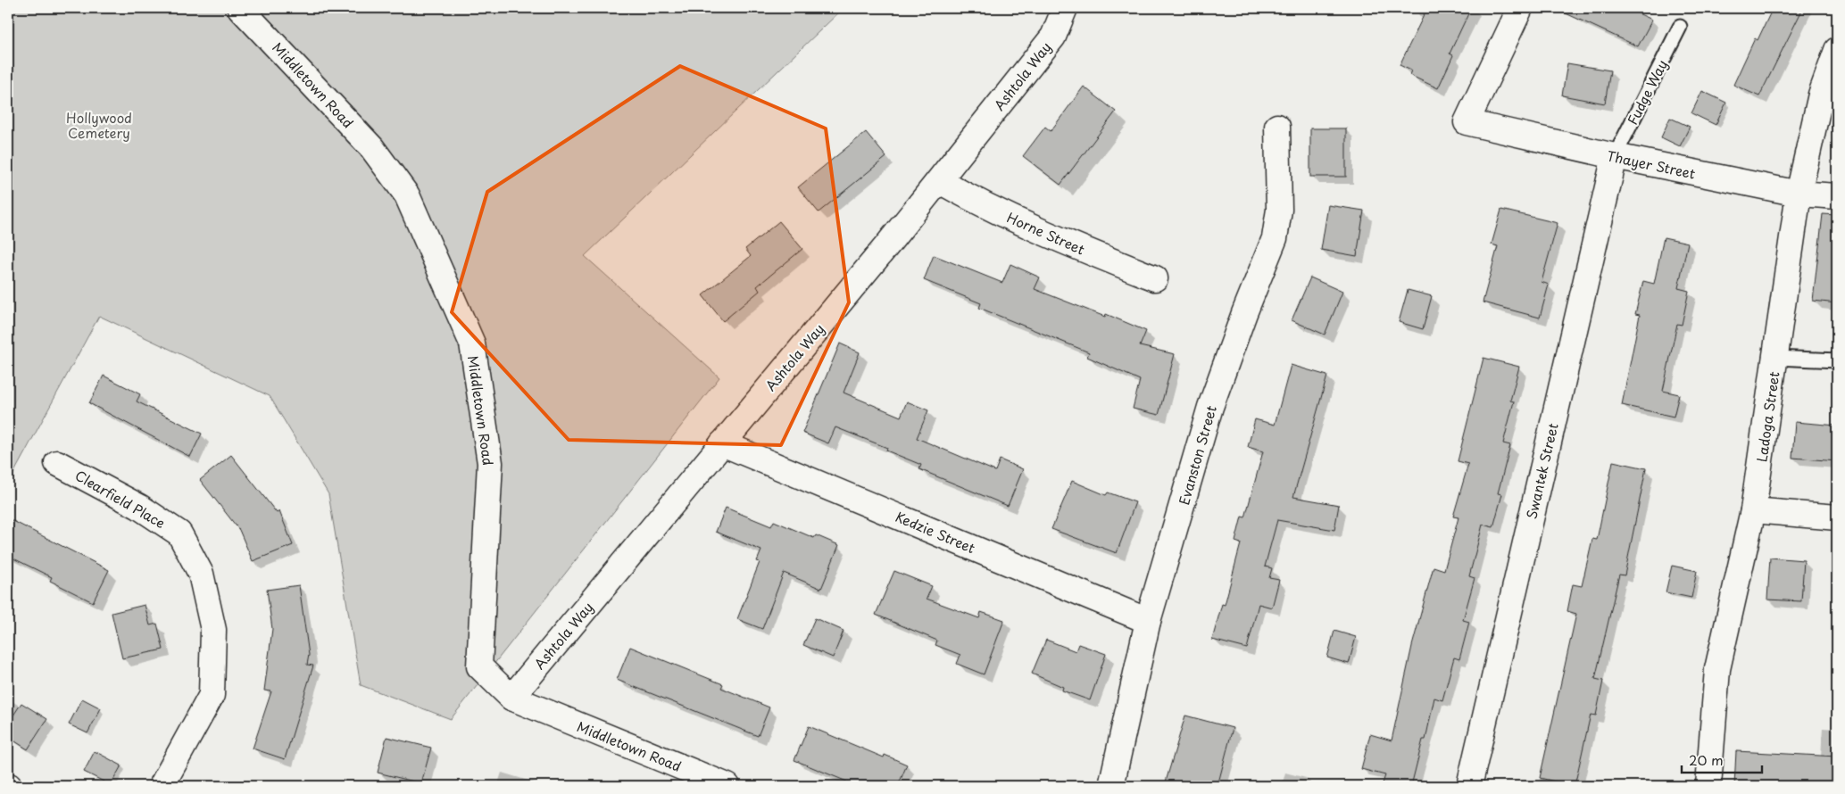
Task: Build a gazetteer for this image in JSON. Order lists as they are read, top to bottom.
{
  "streets": {
    "street": [
      "Ashtola Way",
      "Middletown Road",
      "Thayer Street",
      "Horne Street",
      "Ladoga Street",
      "Evanston Street",
      "Swantek Street",
      "Clearfield Place",
      "Kedzie Street"
    ],
    "lane": ["Fudge Way"]
  },
  "crossings": [
    ["Ashtola Way", "Middletown Road"],
    ["Ashtola Way", "Horne Street"],
    ["Ashtola Way", "Kedzie Street"],
    ["Fudge Way", "Thayer Street"],
    ["Fudge Way", "Swantek Street"],
    ["Thayer Street", "Ladoga Street"],
    ["Thayer Street", "Swantek Street"],
    ["Evanston Street", "Kedzie Street"]
  ],
  "parks": ["Hollywood Cemetery"],
  "scale_bar": "20 m"
}
